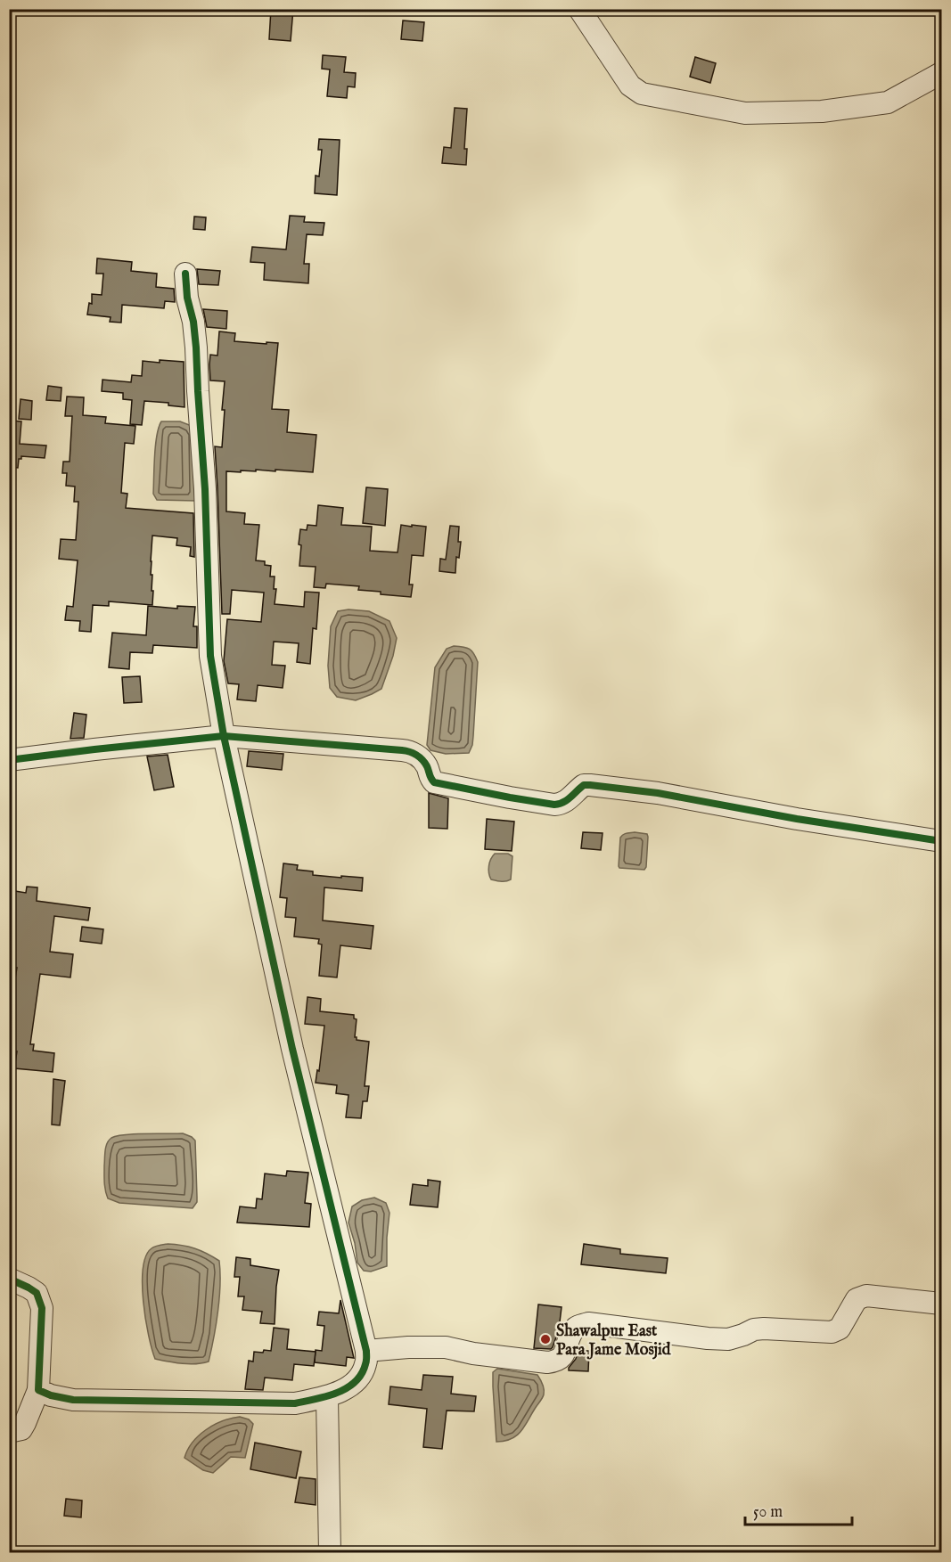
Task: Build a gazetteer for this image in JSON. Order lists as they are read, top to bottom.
{
  "places": ["Shawalpur East Para Jame Mosjid"],
  "scale_bar": "50 m"
}
